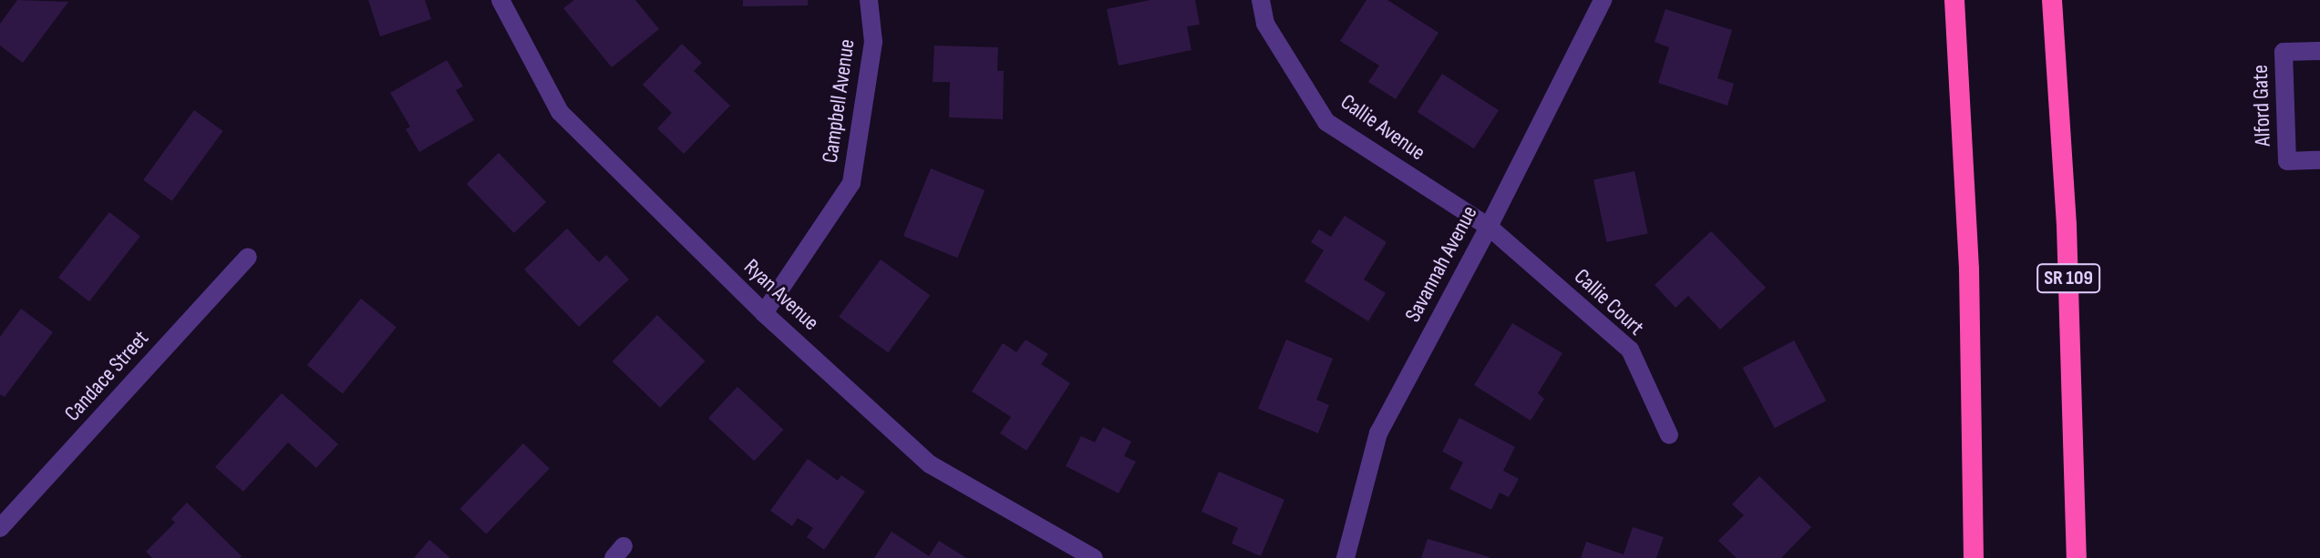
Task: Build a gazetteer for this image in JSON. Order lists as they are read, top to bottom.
{
  "streets": {
    "highway": ["SR 109"],
    "street": [
      "Campbell Avenue",
      "Alford Gate",
      "Callie Avenue",
      "Savannah Avenue",
      "Ryan Avenue",
      "Callie Court",
      "Candace Street"
    ]
  },
  "crossings": [
    ["Campbell Avenue", "Ryan Avenue"],
    ["Callie Avenue", "Savannah Avenue"],
    ["Callie Avenue", "Callie Court"],
    ["Savannah Avenue", "Callie Court"]
  ]
}
